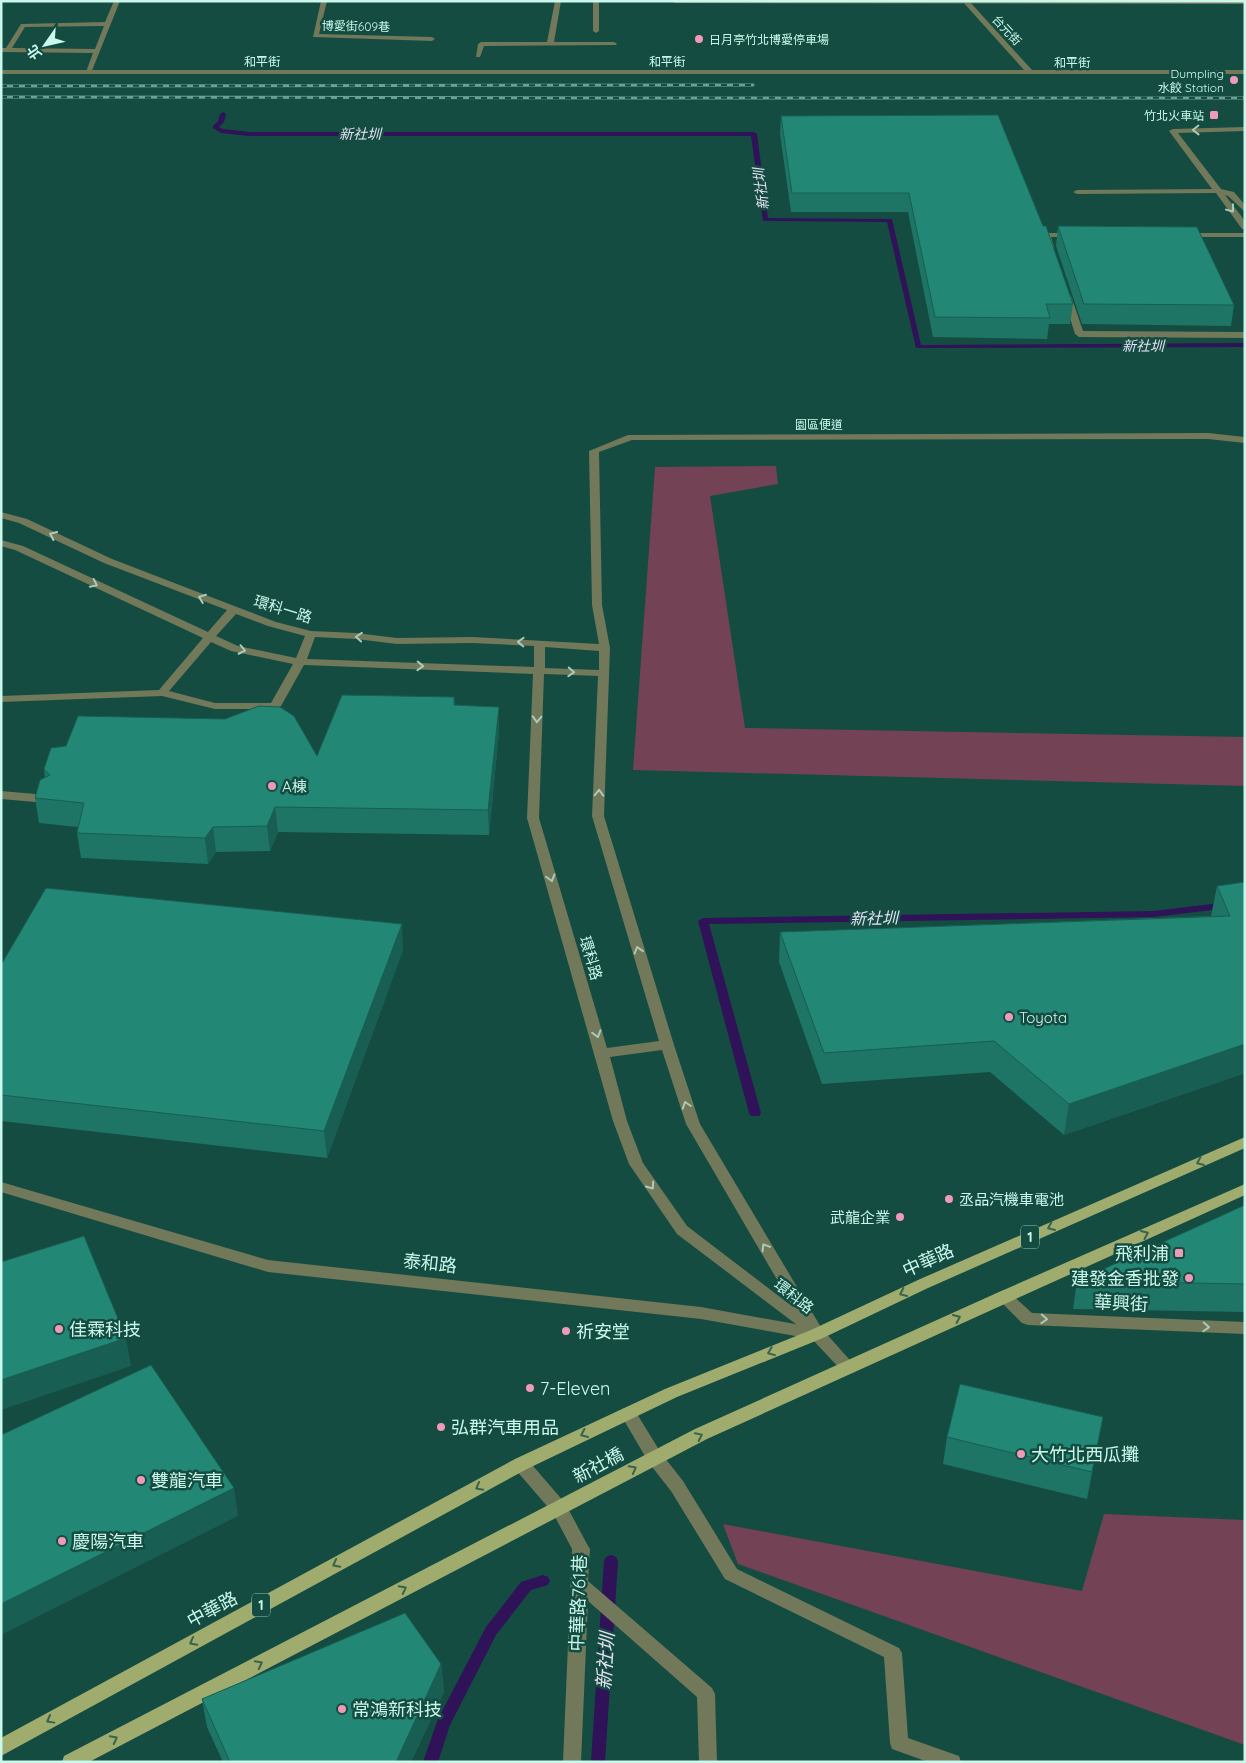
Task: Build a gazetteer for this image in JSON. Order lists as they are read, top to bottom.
{
  "streets": {
    "main road": ["1", "中華路", "新社橋"],
    "street": [
      "博愛街609巷",
      "台元街",
      "和平街",
      "園區便道",
      "環科一路",
      "環科路",
      "泰和路",
      "華興街",
      "中華路761巷"
    ]
  },
  "crossings": [
    ["台元街", "和平街"],
    ["園區便道", "環科一路"],
    ["園區便道", "環科路"],
    ["環科一路", "環科路"],
    ["環科路", "中華路"],
    ["環科路", "泰和路"],
    ["中華路", "泰和路"],
    ["中華路", "新社橋"],
    ["中華路", "中華路761巷"],
    ["新社橋", "中華路761巷"]
  ],
  "one_way": ["華興街"],
  "water": ["新社圳"],
  "places": {
    "other": [
      "日月亭竹北博愛停車場",
      "Dumpling 水餃 Station",
      "A棟",
      "Toyota",
      "丞品汽機車電池",
      "武龍企業",
      "建發金香批發",
      "佳霖科技",
      "祈安堂",
      "7-Eleven",
      "弘群汽車用品",
      "大竹北西瓜攤",
      "雙龍汽車",
      "慶陽汽車",
      "常鴻新科技"
    ],
    "transit": ["竹北火車站", "飛利浦"]
  },
  "north": "bottom left"
}
